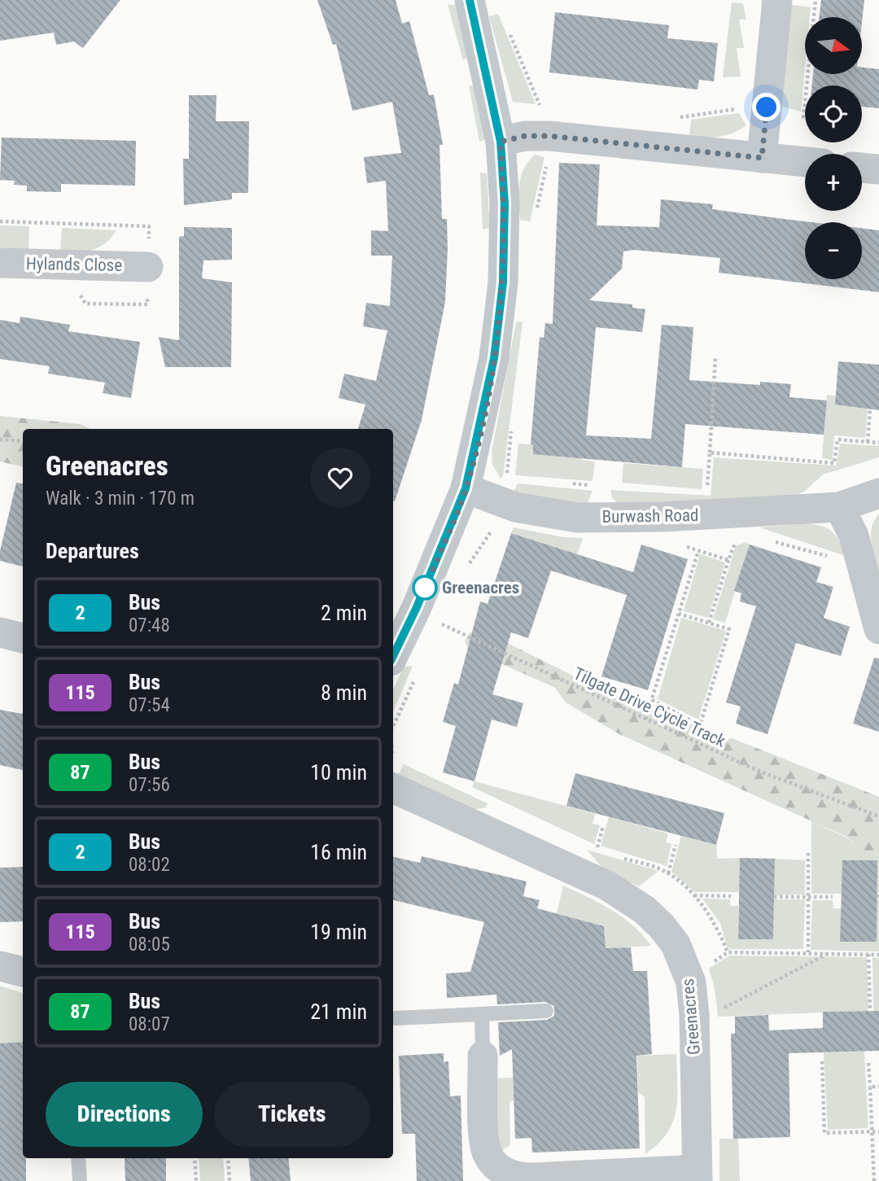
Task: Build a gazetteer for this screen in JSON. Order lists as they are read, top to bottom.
{
  "streets": {
    "street": ["Hylands Close", "Burwash Road", "Greenacres"],
    "path": ["Tilgate Drive Cycle Track"]
  },
  "places": ["Greenacres"],
  "lines": ["bus line 2"],
  "north": "right",
  "page": {
    "map_buttons": ["+", "−"],
    "heading": [
      ["Greenacres", "Walk · 3 min · 170 m"],
      "Departures"
    ],
    "list": [
      {
        "mark": "2",
        "name": "Bus",
        "note": "07:48",
        "value": "2 min"
      },
      {
        "mark": "115",
        "name": "Bus",
        "note": "07:54",
        "value": "8 min"
      },
      {
        "mark": "87",
        "name": "Bus",
        "note": "07:56",
        "value": "10 min"
      },
      {
        "mark": "2",
        "name": "Bus",
        "note": "08:02",
        "value": "16 min"
      },
      {
        "mark": "115",
        "name": "Bus",
        "note": "08:05",
        "value": "19 min"
      },
      {
        "mark": "87",
        "name": "Bus",
        "note": "08:07",
        "value": "21 min"
      }
    ],
    "buttons": ["Directions", "Tickets"]
  }
}
